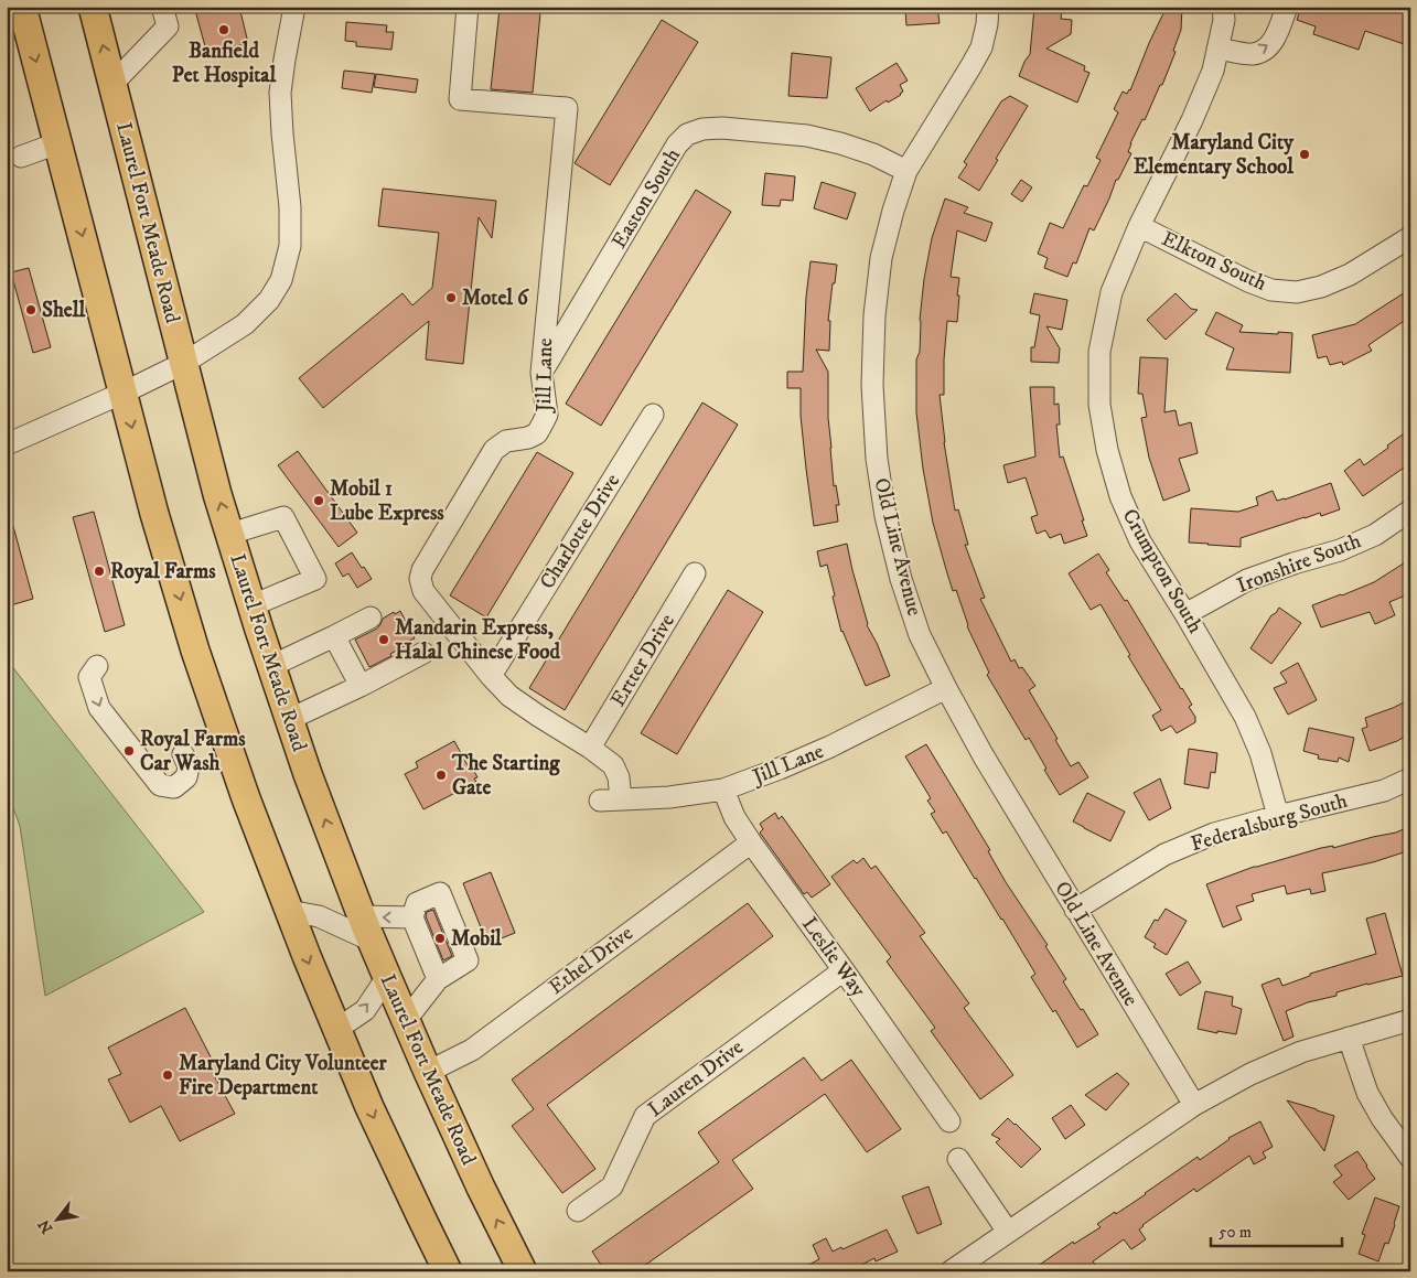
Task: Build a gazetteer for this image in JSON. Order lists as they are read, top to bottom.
{
  "streets": {
    "main road": ["Laurel Fort Meade Road"],
    "street": [
      "Easton South",
      "Elkton South",
      "Jill Lane",
      "Charlotte Drive",
      "Old Line Avenue",
      "Ironshire South",
      "Crumpton South",
      "Ertter Drive",
      "Federalsburg South",
      "Leslie Way",
      "Ethel Drive",
      "Lauren Drive"
    ]
  },
  "crossings": [
    ["Easton South", "Jill Lane"],
    ["Easton South", "Old Line Avenue"],
    ["Laurel Fort Meade Road", "Ethel Drive"],
    ["Elkton South", "Crumpton South"],
    ["Jill Lane", "Charlotte Drive"],
    ["Jill Lane", "Old Line Avenue"],
    ["Jill Lane", "Ertter Drive"],
    ["Jill Lane", "Leslie Way"],
    ["Old Line Avenue", "Federalsburg South"],
    ["Ironshire South", "Crumpton South"],
    ["Crumpton South", "Federalsburg South"],
    ["Leslie Way", "Ethel Drive"],
    ["Leslie Way", "Lauren Drive"]
  ],
  "places": [
    "Banfield Pet Hospital",
    "Maryland City Elementary School",
    "Motel 6",
    "Shell",
    "Mobil 1 Lube Express",
    "Royal Farms",
    "Mandarin Express, Halal Chinese Food",
    "Royal Farms Car Wash",
    "The Starting Gate",
    "Mobil",
    "Maryland City Volunteer Fire Department"
  ],
  "scale_bar": "50 m",
  "north": "bottom left"
}
